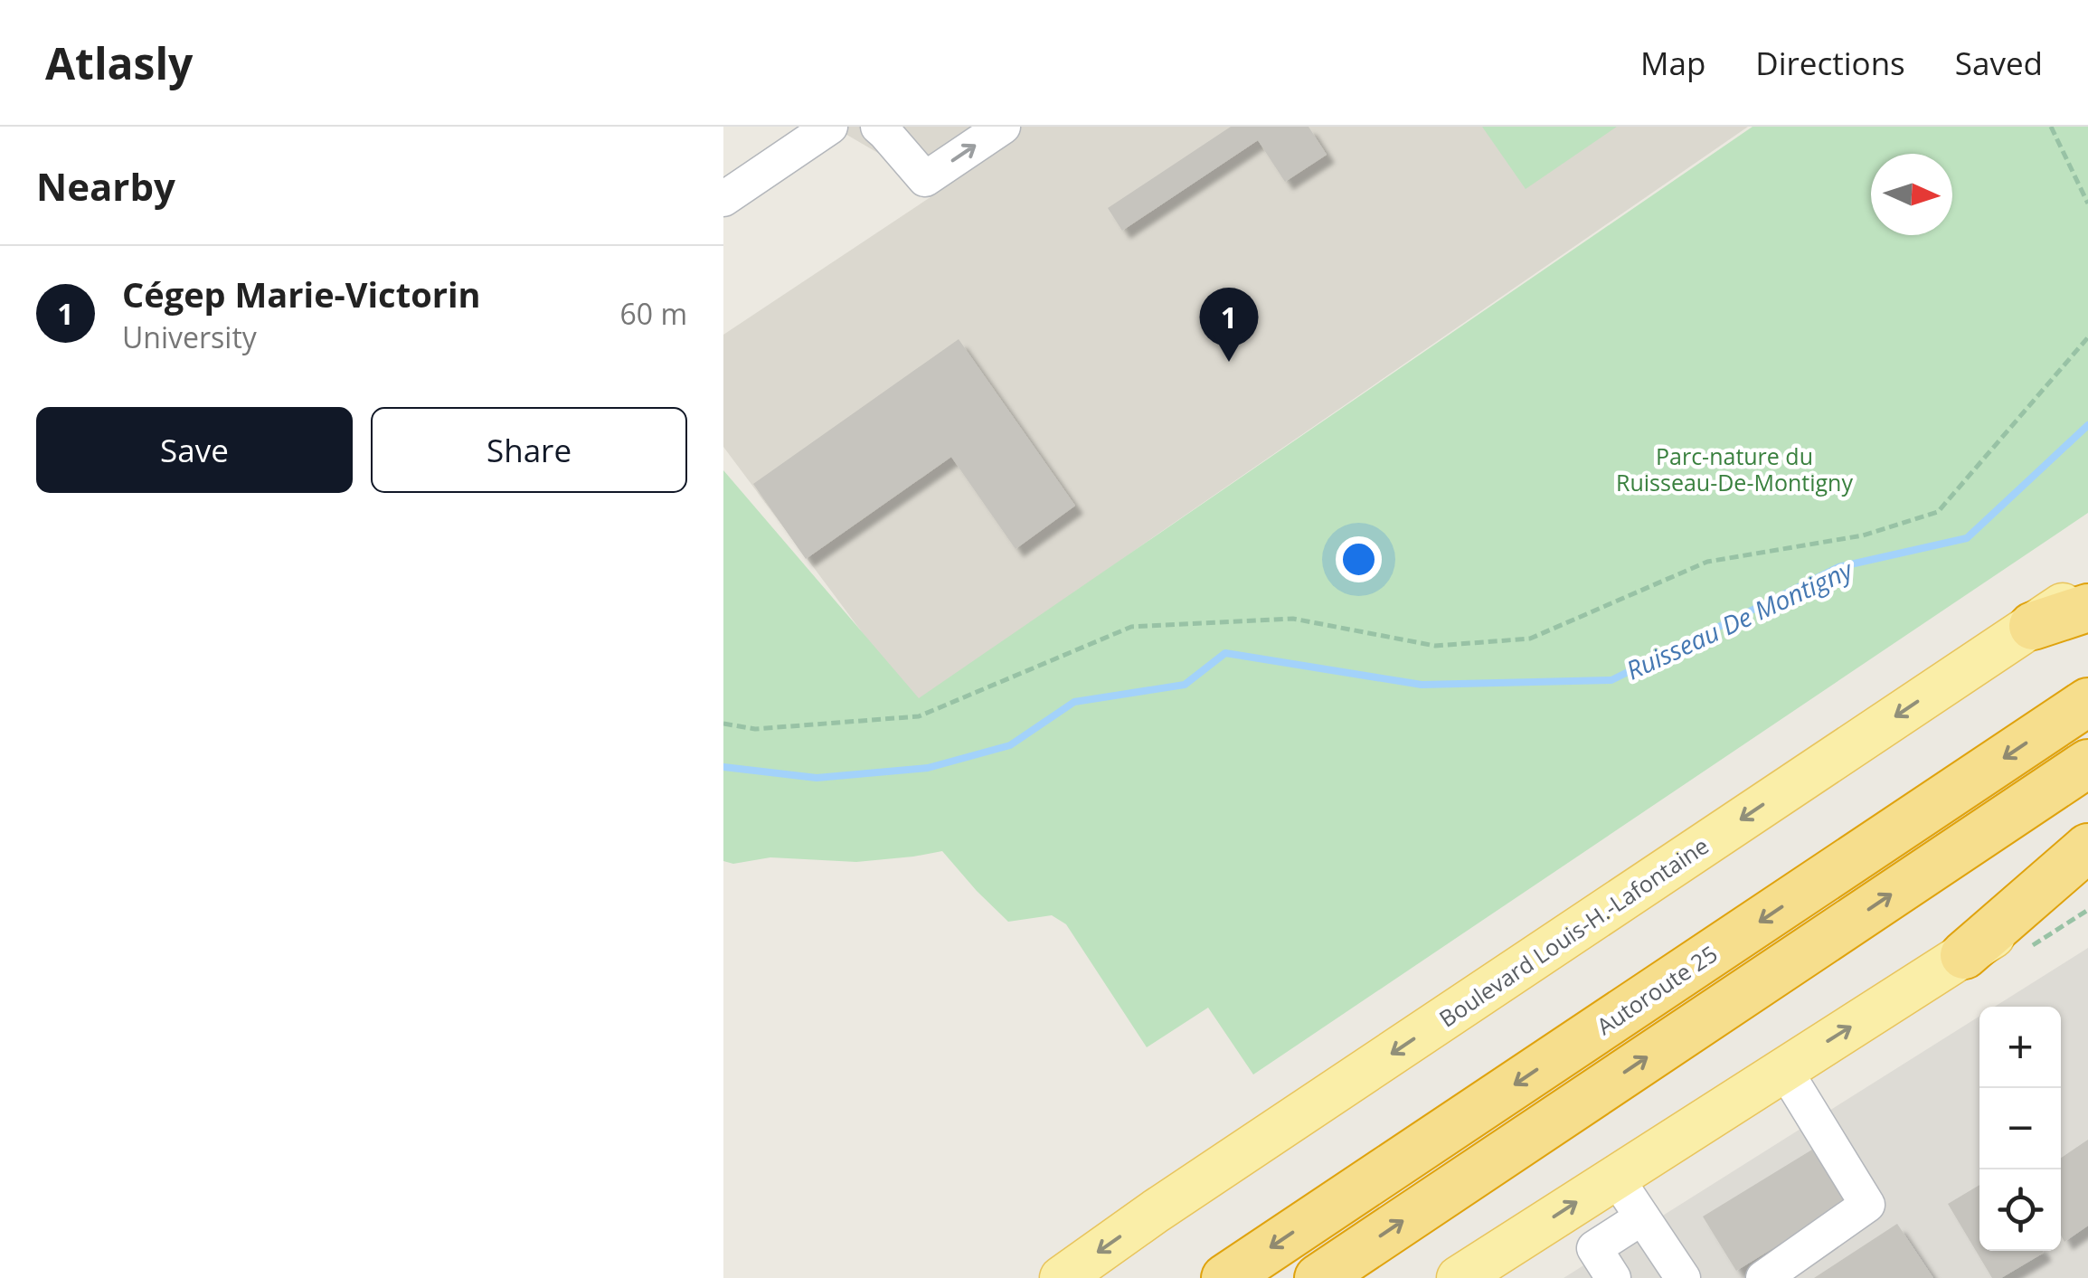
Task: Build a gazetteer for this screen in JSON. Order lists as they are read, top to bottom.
{
  "streets": {
    "highway": ["Autoroute 25"],
    "main road": ["Boulevard Louis-H.-Lafontaine"]
  },
  "water": ["Ruisseau De Montigny"],
  "parks": ["Parc-nature du Ruisseau-De-Montigny"],
  "north": "right",
  "page": {
    "header": "Atlasly",
    "nav": ["Map", "Directions", "Saved"],
    "heading": "Nearby",
    "list": [
      {
        "mark": "1",
        "name": "Cégep Marie-Victorin",
        "note": "University",
        "value": "60 m"
      }
    ],
    "pins": "1",
    "buttons": ["Save", "Share"],
    "map_buttons": ["+", "−"]
  }
}
